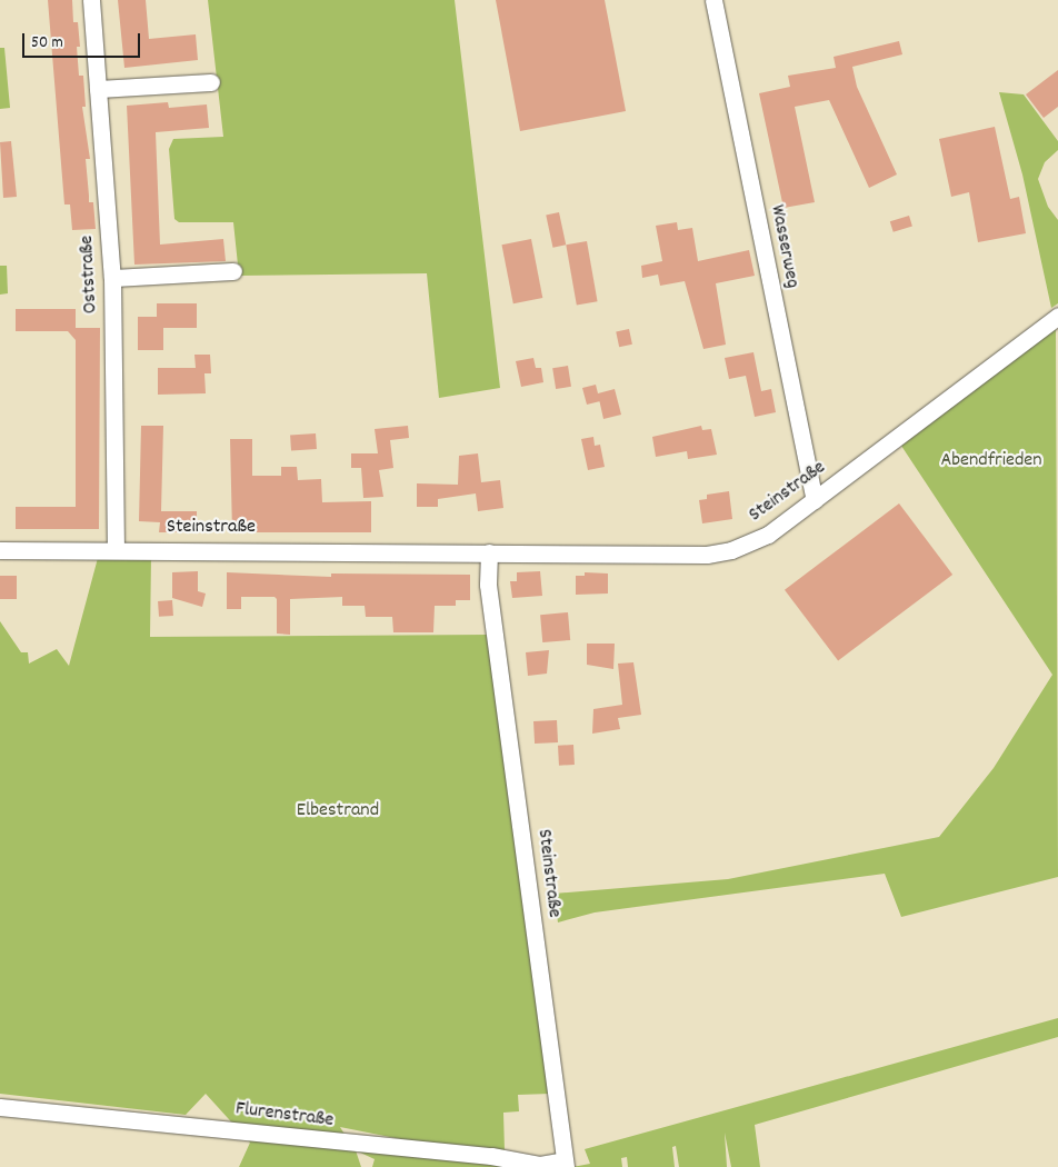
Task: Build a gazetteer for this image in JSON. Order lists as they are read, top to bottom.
{
  "streets": {
    "street": [
      "Wasserweg",
      "Oststraße",
      "Steinstraße",
      "Flurenstraße"
    ]
  },
  "crossings": [
    ["Wasserweg", "Steinstraße"],
    ["Oststraße", "Steinstraße"],
    ["Steinstraße", "Flurenstraße"]
  ],
  "parks": ["Abendfrieden", "Elbestrand"],
  "scale_bar": "50 m"
}
